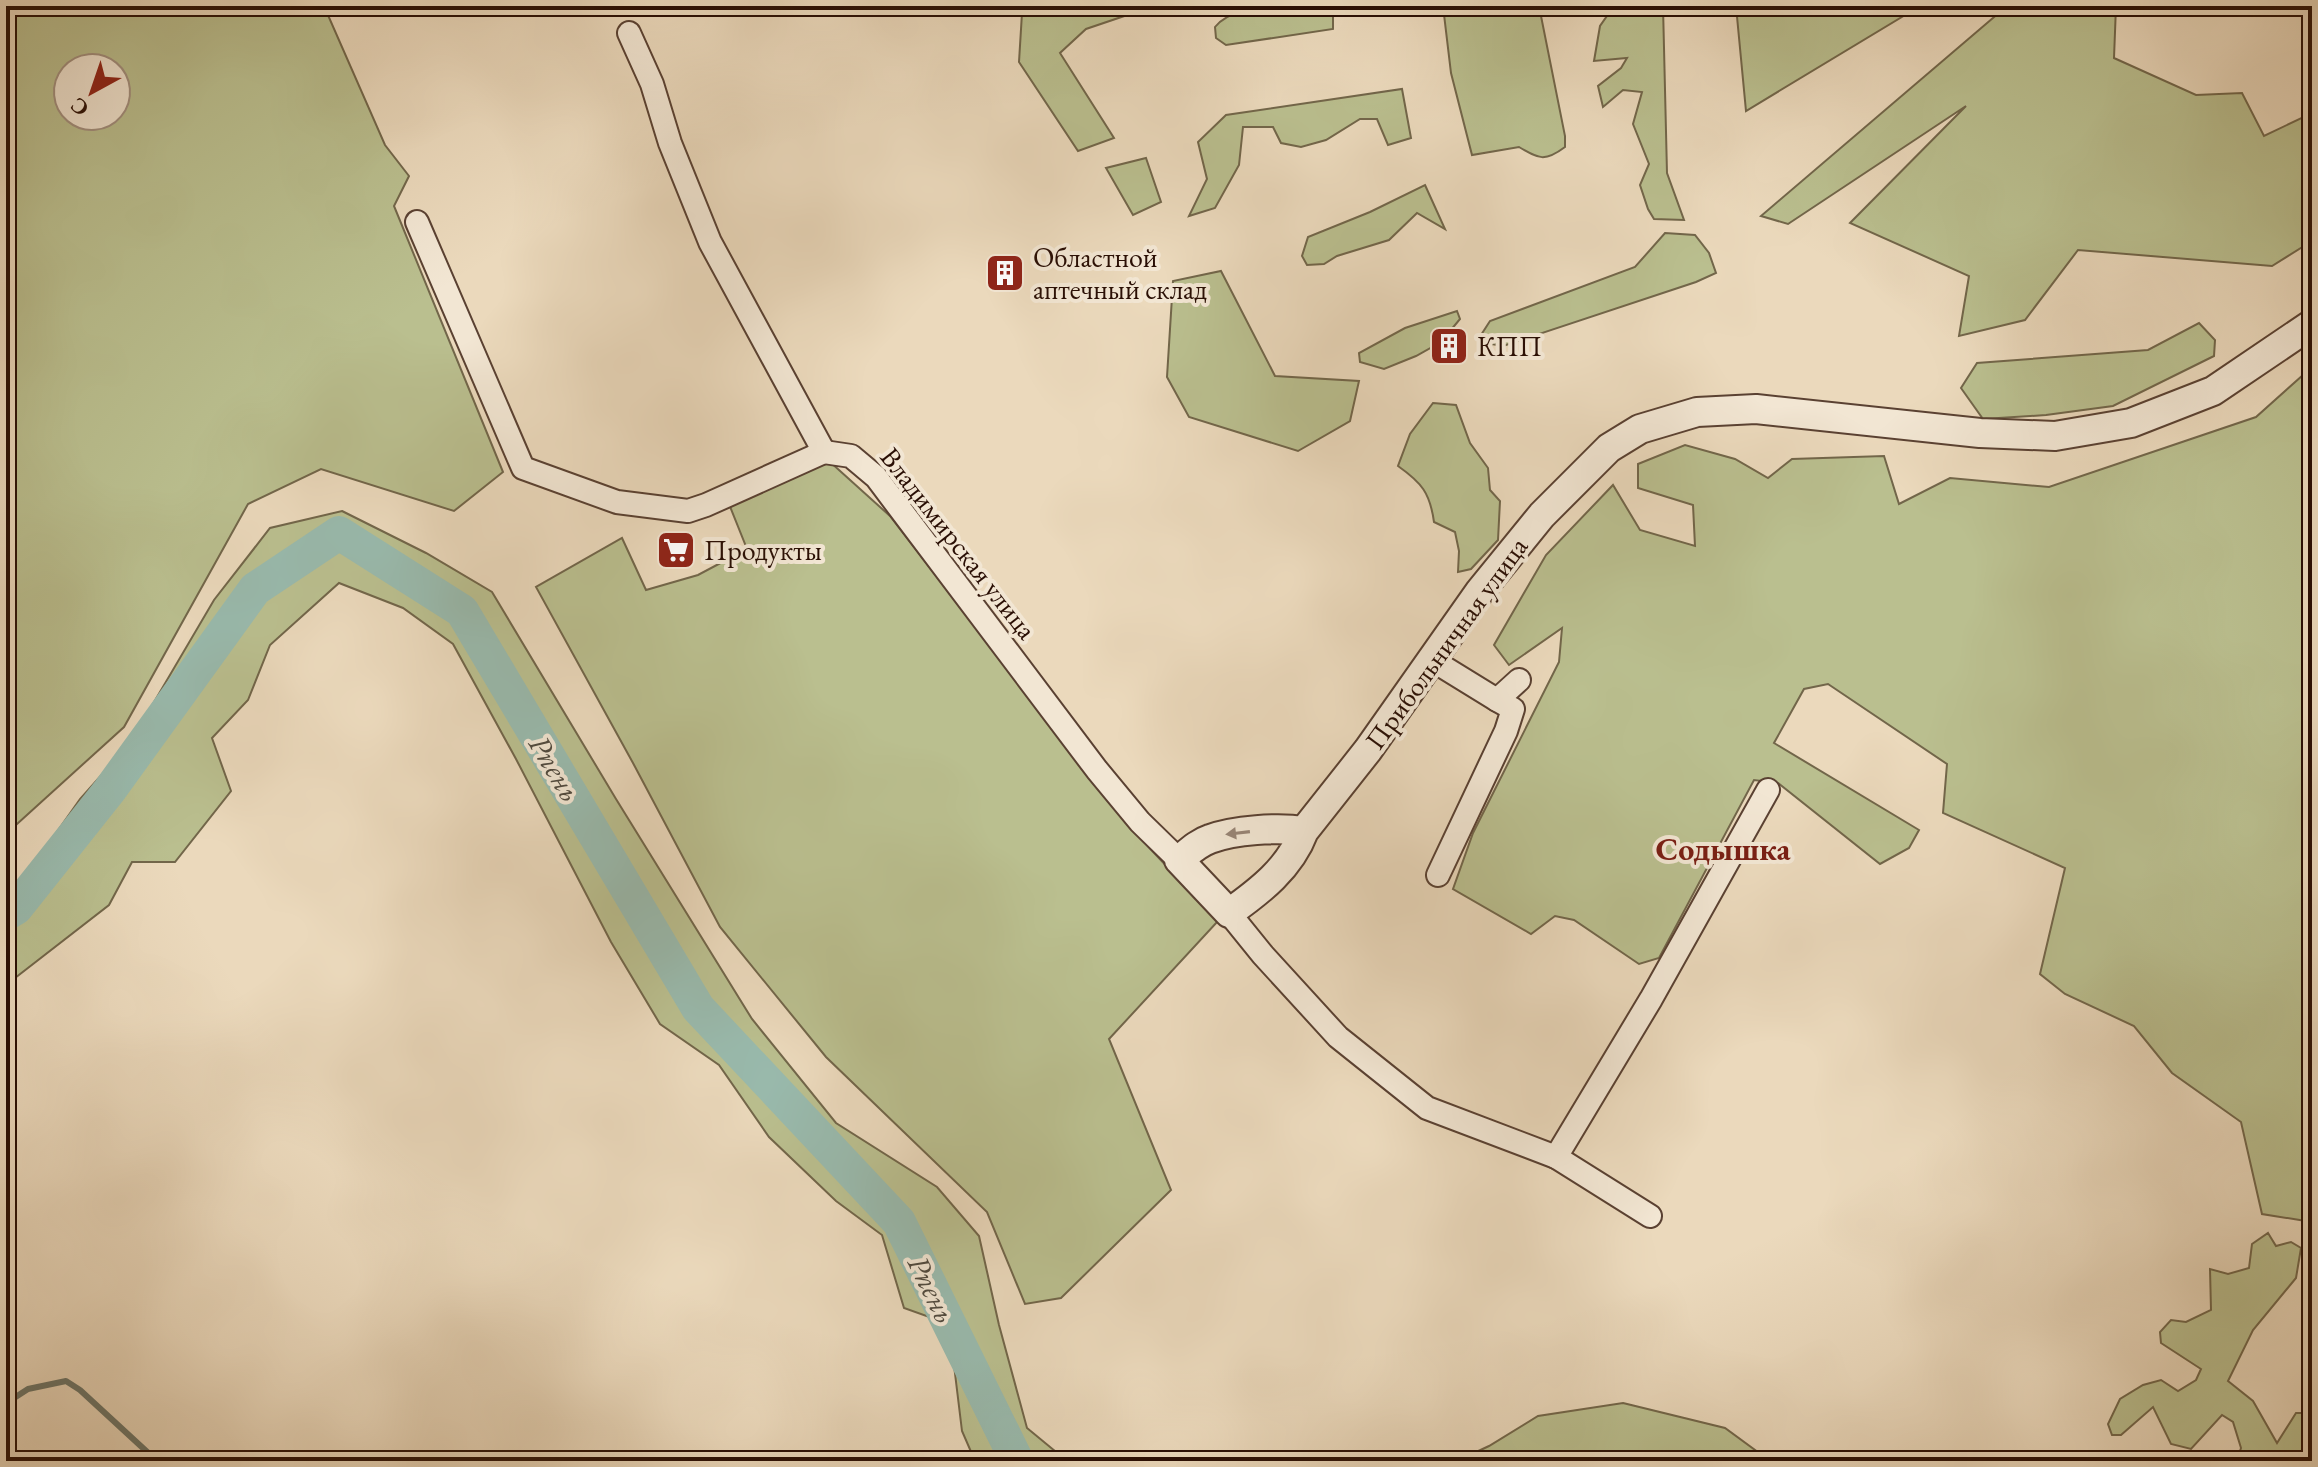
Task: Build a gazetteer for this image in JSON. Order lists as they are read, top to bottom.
{
  "streets": {
    "street": ["Владимирская улица", "Прибольничная улица"]
  },
  "districts": ["Содышка"],
  "water": ["Рпень"],
  "places": {
    "building": ["Областной аптечный склад", "КПП"],
    "supermarket": ["Продукты"]
  },
  "north": "bottom left"
}
